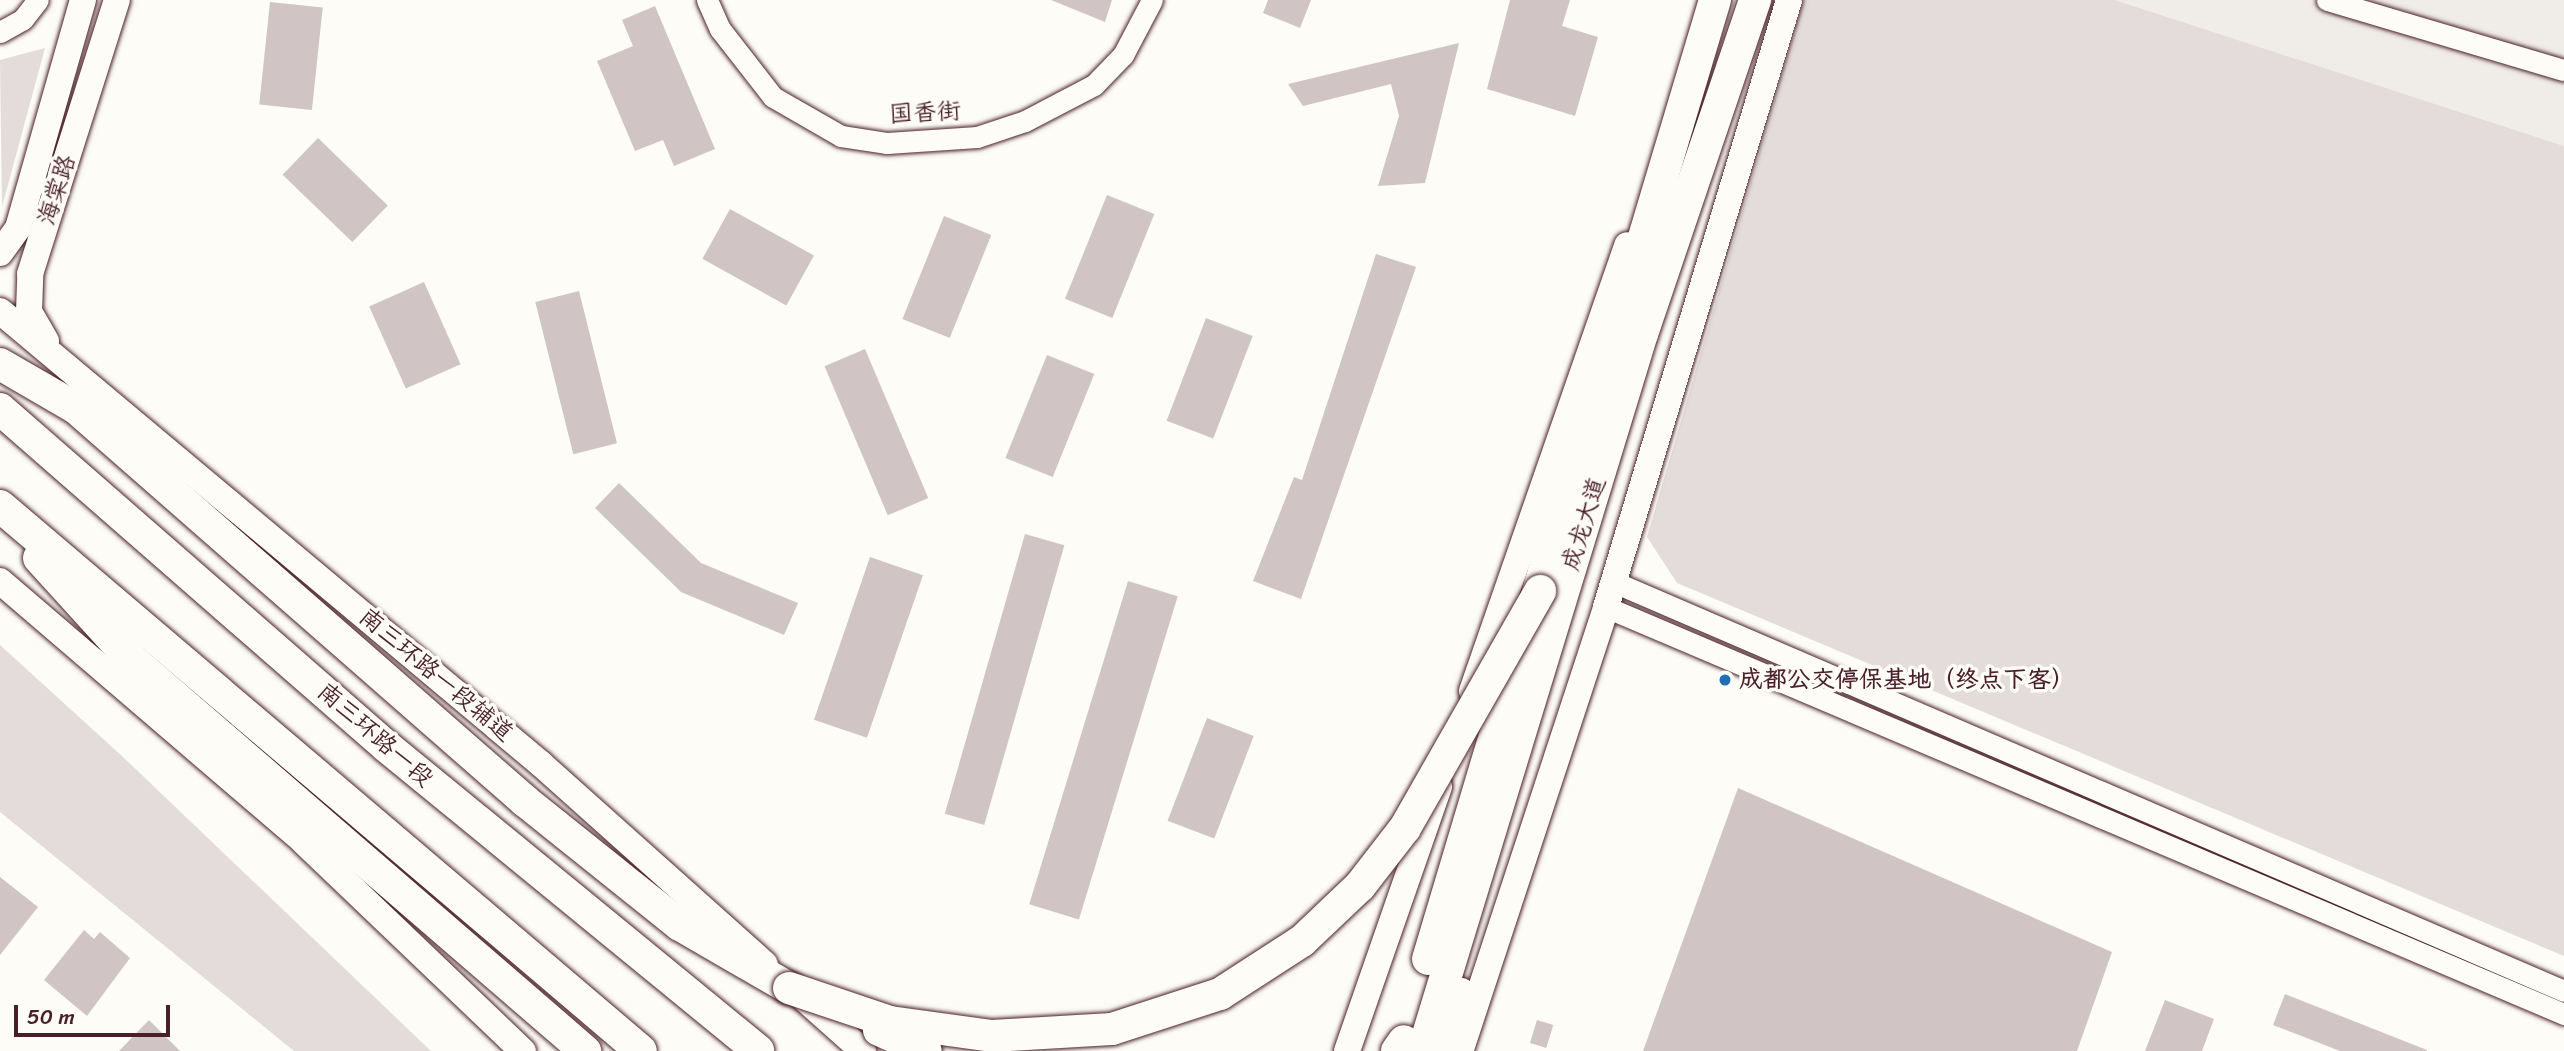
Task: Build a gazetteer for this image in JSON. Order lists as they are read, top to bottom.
{
  "streets": {
    "highway": ["成龙大道", "南三环路一段"],
    "main road": ["海棠路", "南三环路一段辅道"],
    "street": ["国香街"]
  },
  "crossings": [
    ["海棠路", "南三环路一段辅道"]
  ],
  "places": ["成都公交停保基地（终点下客）"],
  "scale_bar": "50 m"
}
